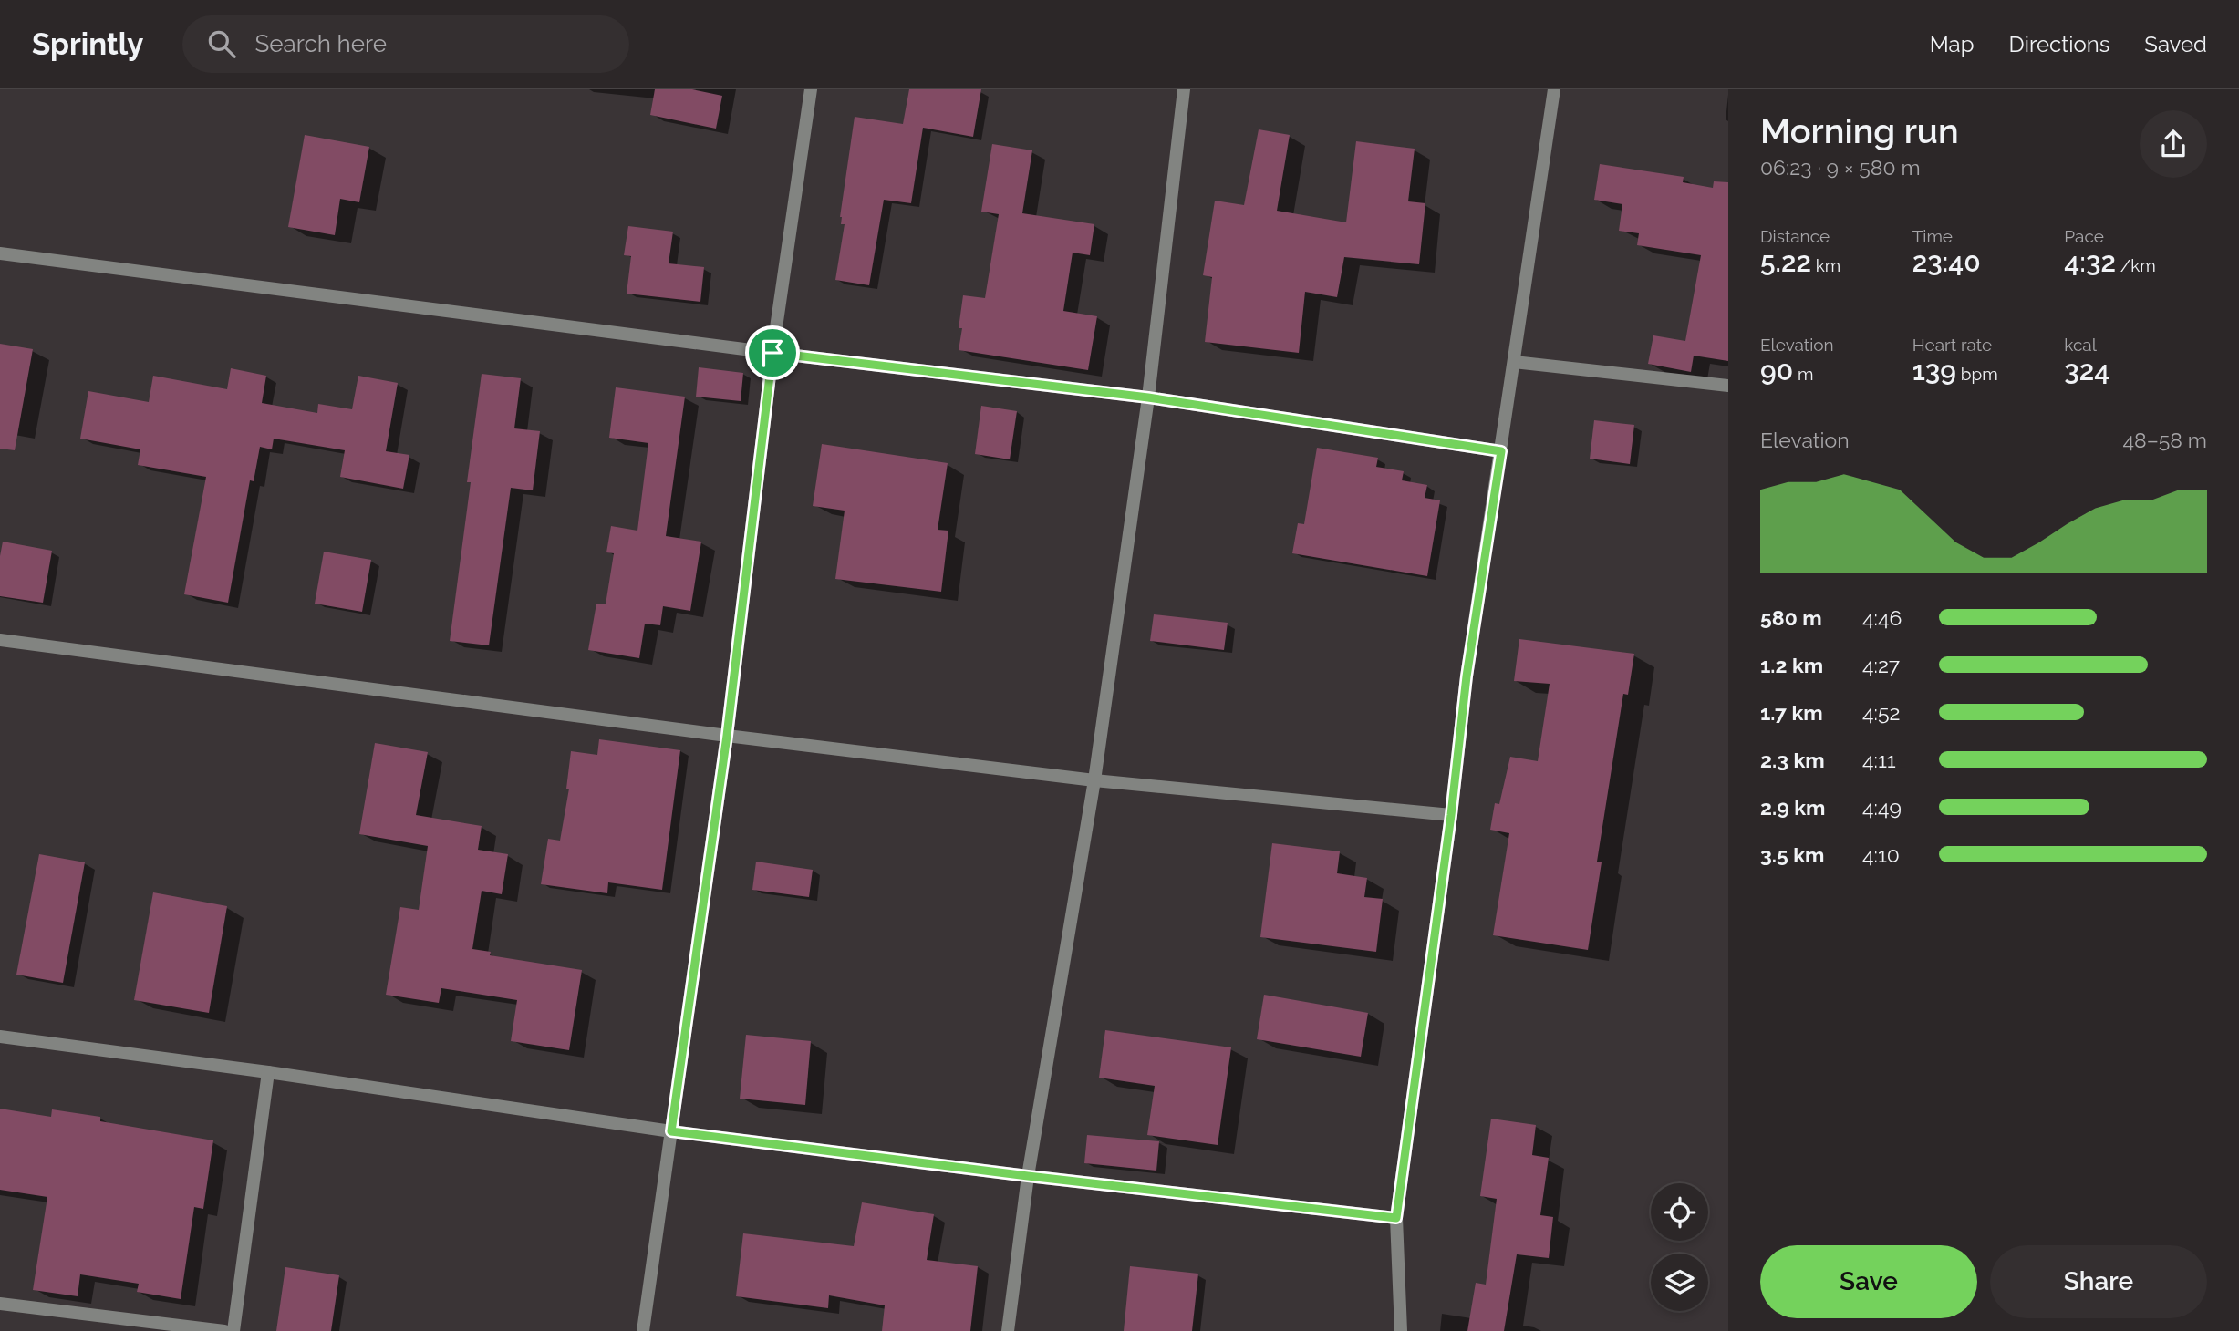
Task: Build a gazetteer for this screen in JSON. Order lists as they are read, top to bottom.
{
  "page": {
    "header": "Sprintly",
    "search": "Search here",
    "nav": ["Map", "Directions", "Saved"],
    "heading": ["Morning run", "06:23 · 9 × 580 m"],
    "stats": [
      ["Distance", "5.22 km"],
      ["Time", "23:40"],
      ["Pace", "4:32 /km"],
      ["Elevation", "90 m"],
      ["Heart rate", "139 bpm"],
      ["kcal", "324"]
    ],
    "chart": ["Elevation", "48–58 m"],
    "list": [
      {
        "name": "580 m",
        "note": "4:46"
      },
      {
        "name": "1.2 km",
        "note": "4:27"
      },
      {
        "name": "1.7 km",
        "note": "4:52"
      },
      {
        "name": "2.3 km",
        "note": "4:11"
      },
      {
        "name": "2.9 km",
        "note": "4:49"
      },
      {
        "name": "3.5 km",
        "note": "4:10"
      }
    ],
    "buttons": ["Save", "Share"]
  }
}
